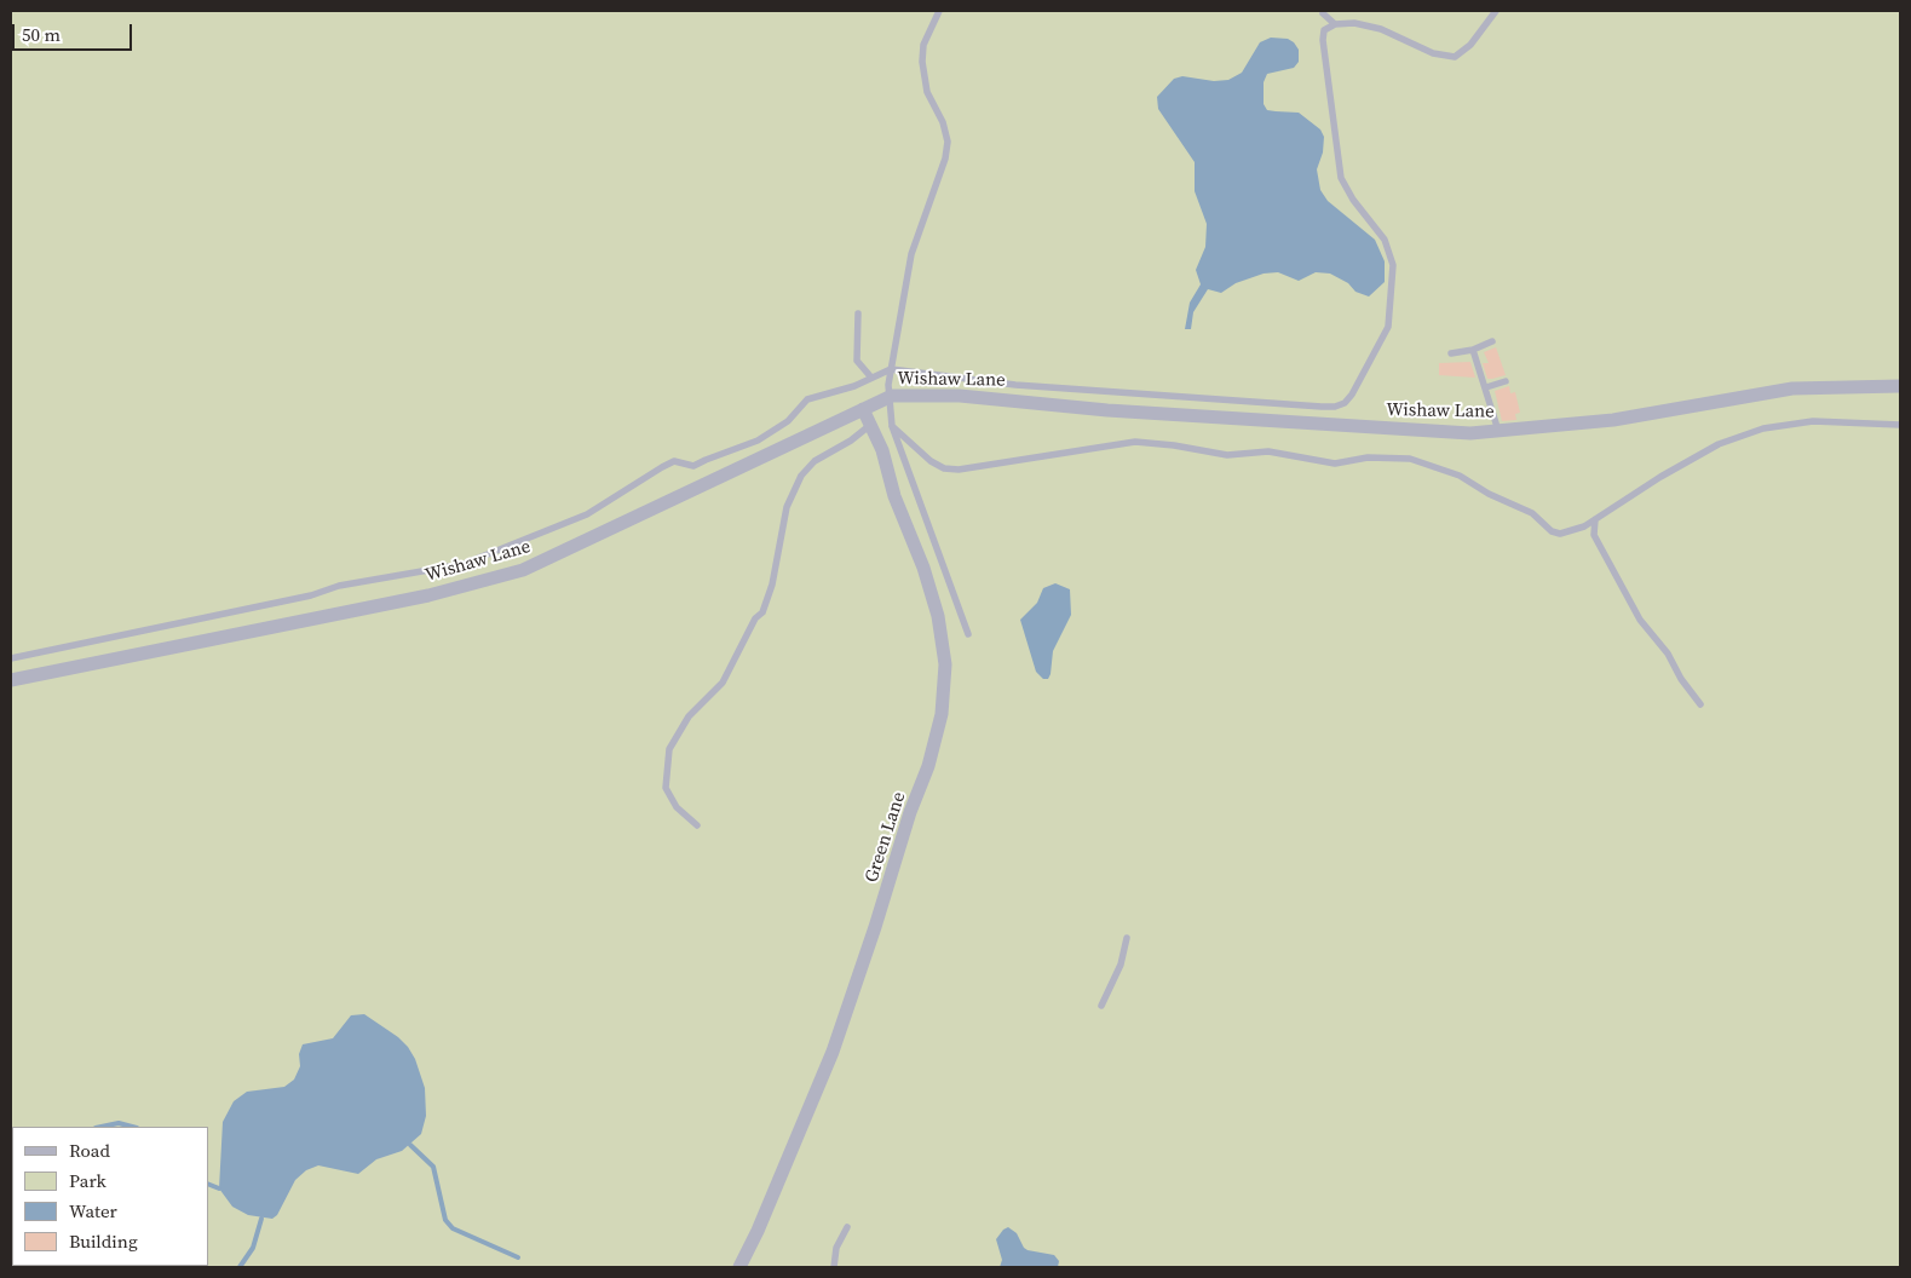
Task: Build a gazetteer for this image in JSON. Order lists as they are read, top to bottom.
{
  "streets": {
    "street": ["Wishaw Lane", "Green Lane"]
  },
  "crossings": [
    ["Wishaw Lane", "Green Lane"]
  ],
  "legend": [
    "Road",
    "Park",
    "Water",
    "Building"
  ],
  "scale_bar": "50 m"
}
